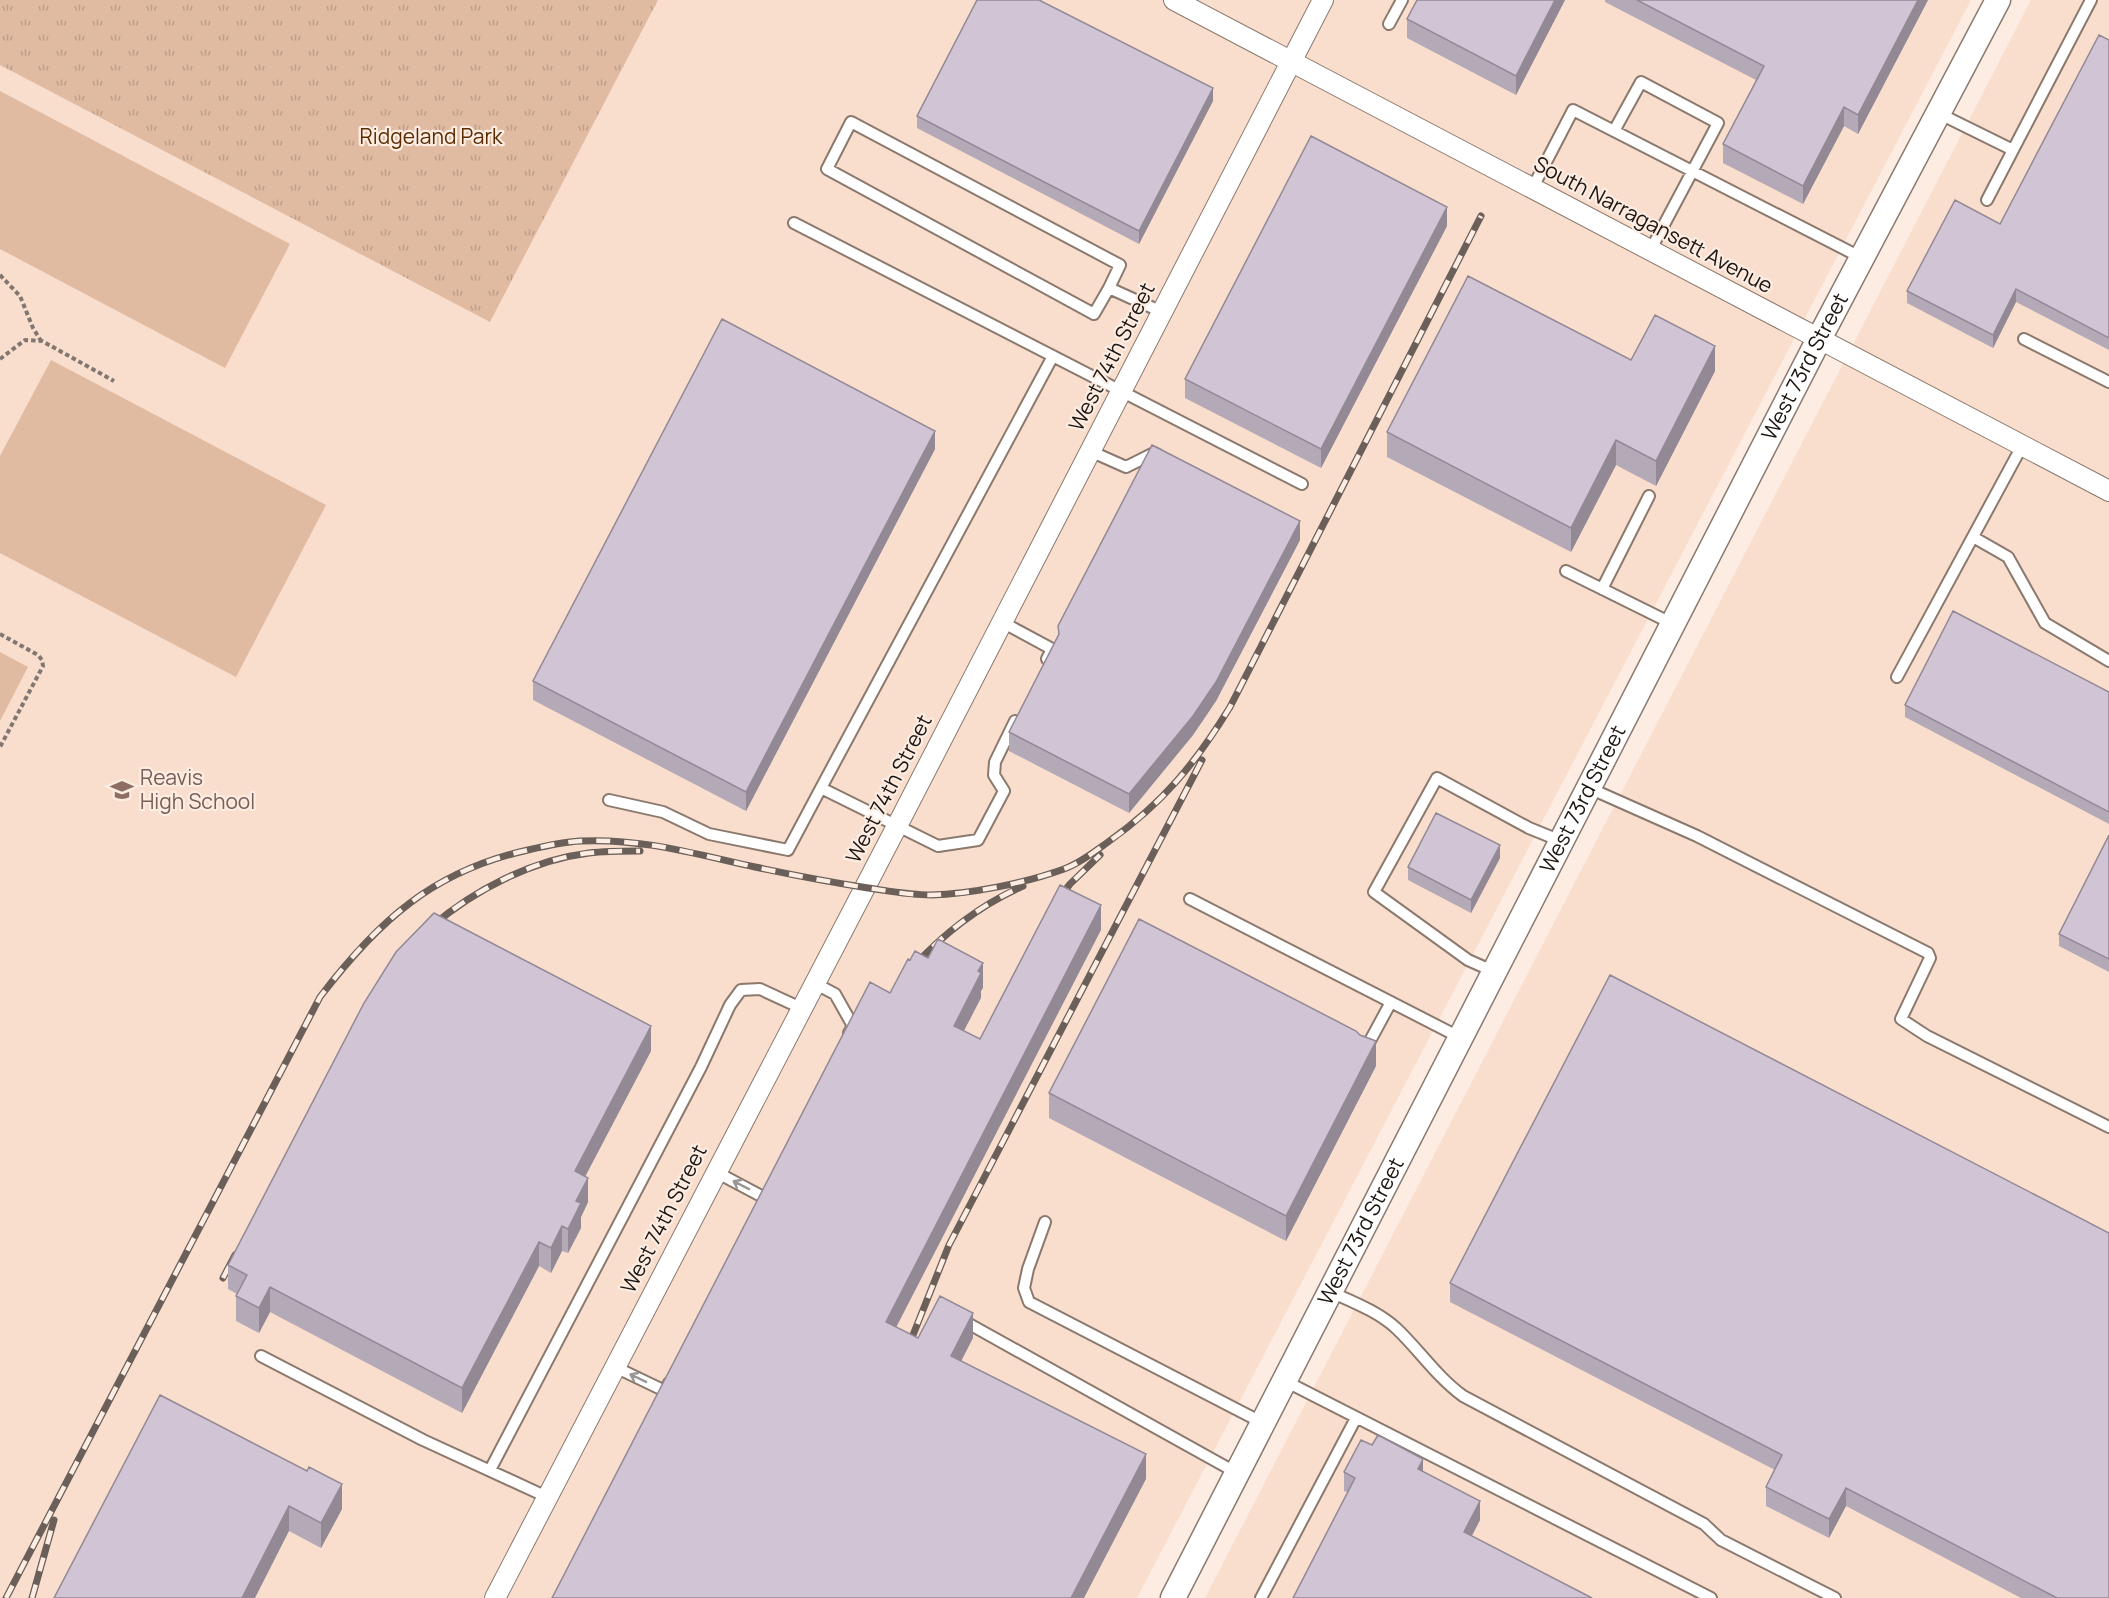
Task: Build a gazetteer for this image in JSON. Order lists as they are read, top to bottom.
{
  "streets": {
    "street": ["South Narragansett Avenue", "West 74th Street", "West 73rd Street"]
  },
  "crossings": [
    ["South Narragansett Avenue", "West 74th Street"],
    ["South Narragansett Avenue", "West 73rd Street"]
  ],
  "parks": ["Ridgeland Park"],
  "places": {
    "school or university": ["Reavis High School"]
  }
}
